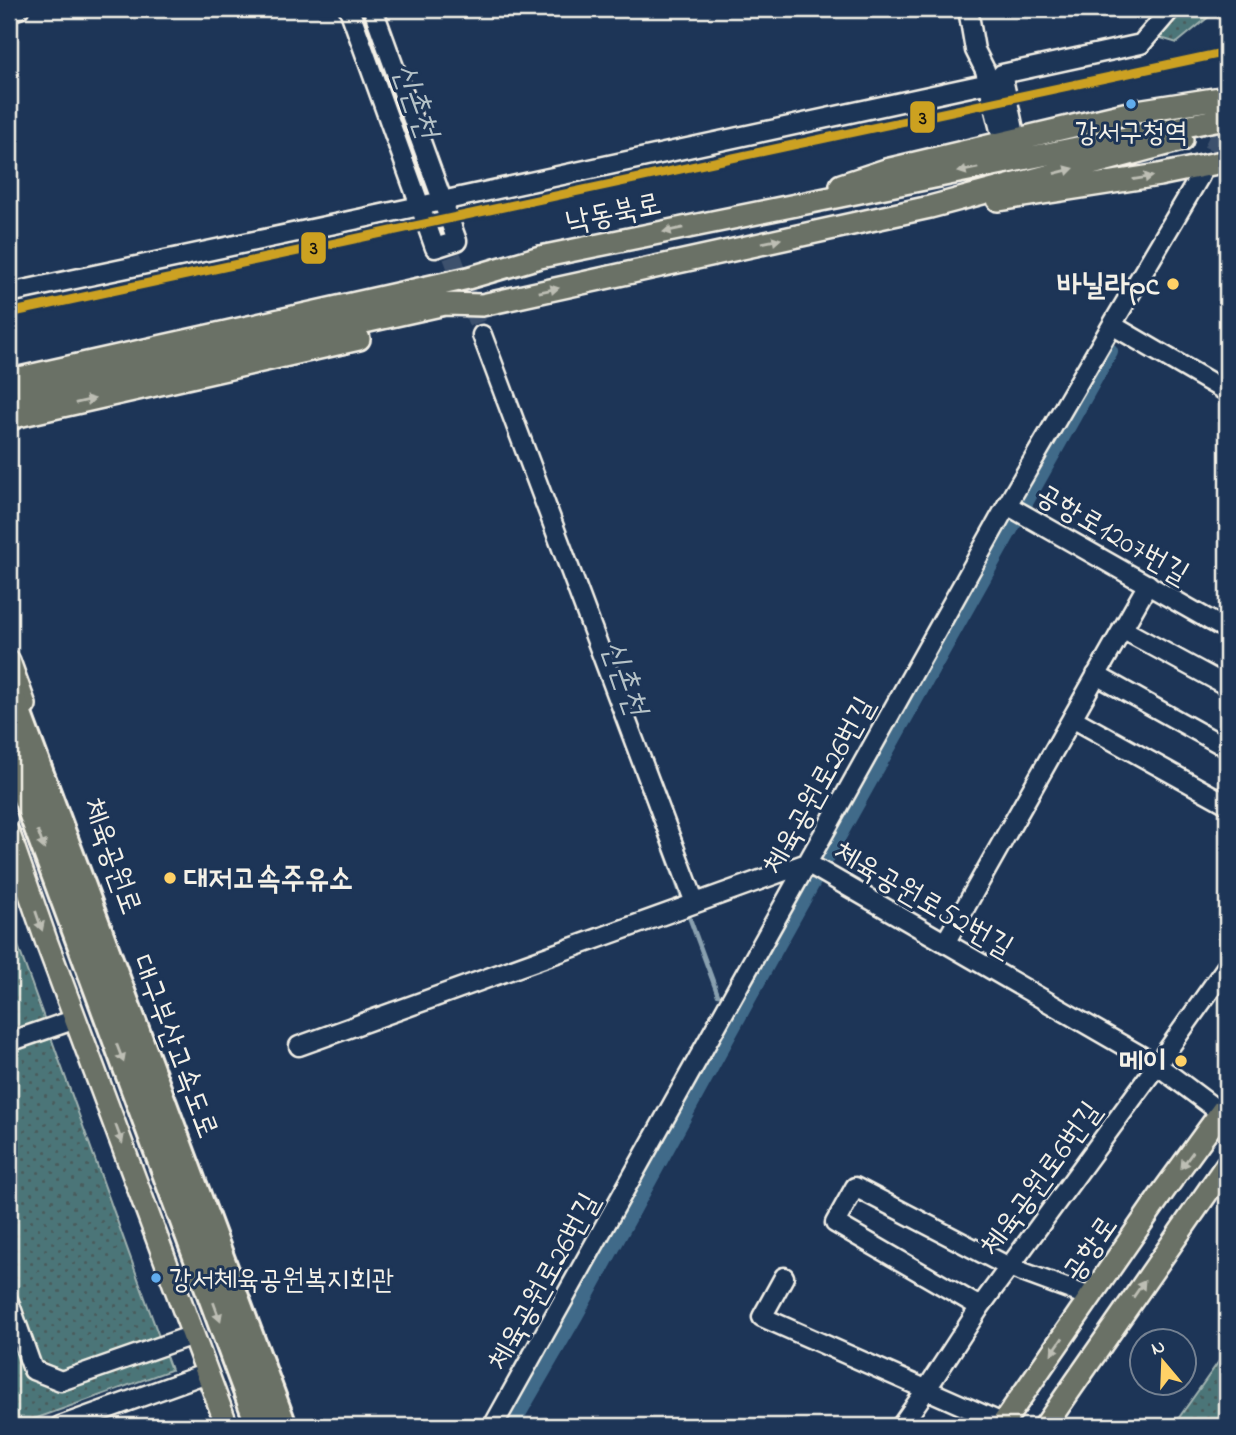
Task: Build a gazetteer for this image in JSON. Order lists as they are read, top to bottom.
{
  "streets": {
    "highway": ["대구부산고속도로"],
    "main road": ["낙동북로", "체육공원로", "공항로"],
    "street": [
      "공항로1207번길",
      "체육공원로26번길",
      "체육공원로52번길",
      "체육공원로6번길"
    ]
  },
  "crossings": [
    ["공항로1207번길", "체육공원로26번길"],
    ["체육공원로26번길", "체육공원로52번길"],
    ["체육공원로52번길", "체육공원로6번길"],
    ["체육공원로52번길", "공항로"]
  ],
  "water": ["신촌천"],
  "places": [
    "강서구청역",
    "바닐라pc",
    "대저고속주유소",
    "메이",
    "강서체육공원복지회관"
  ],
  "lines": ["transit line 3"],
  "north": "top"
}
